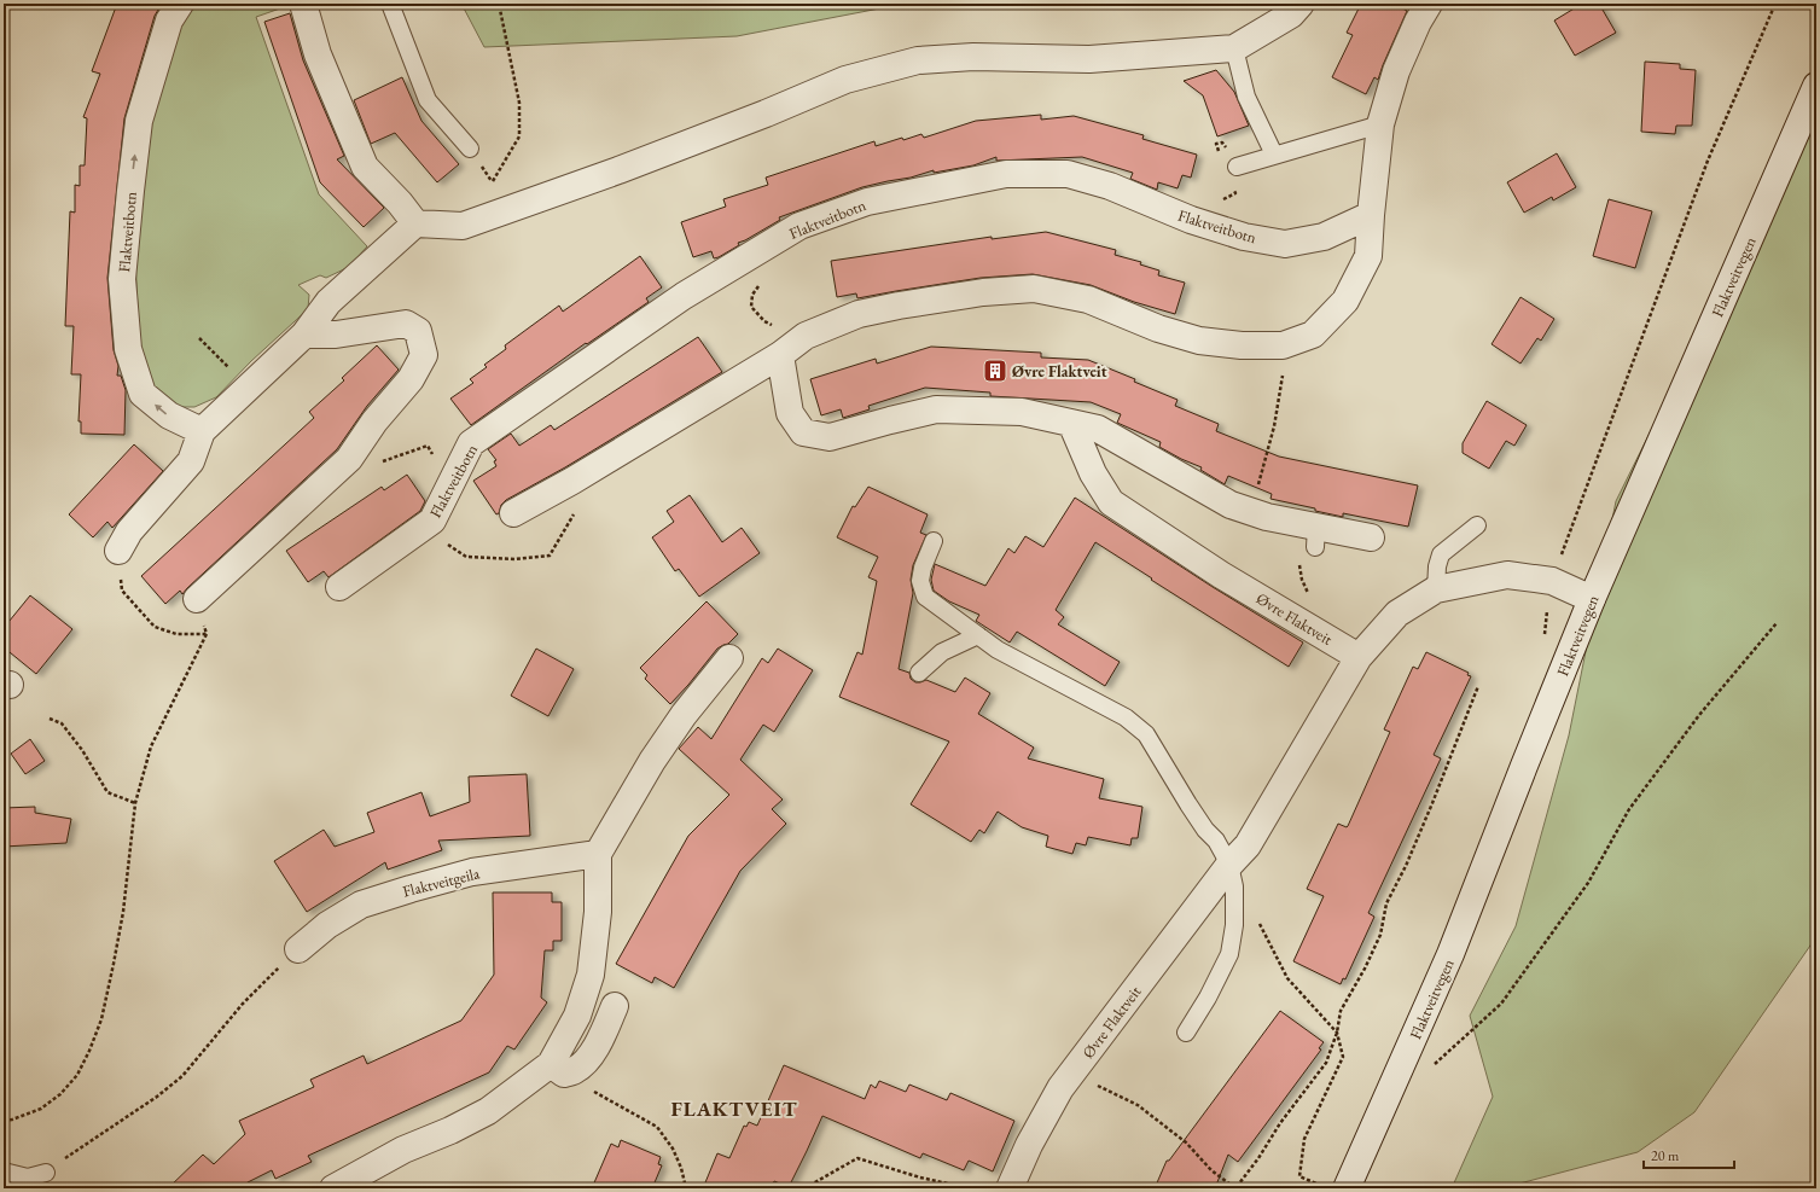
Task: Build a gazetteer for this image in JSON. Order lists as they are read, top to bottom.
{
  "streets": {
    "street": [
      "Flaktveitbotn",
      "Flaktveitvegen",
      "Øvre Flaktveit",
      "Flaktveitgeila"
    ]
  },
  "crossings": [
    ["Flaktveitvegen", "Øvre Flaktveit"]
  ],
  "districts": ["FLAKTVEIT"],
  "places": {
    "building": ["Øvre Flaktveit"]
  },
  "scale_bar": "20 m"
}
